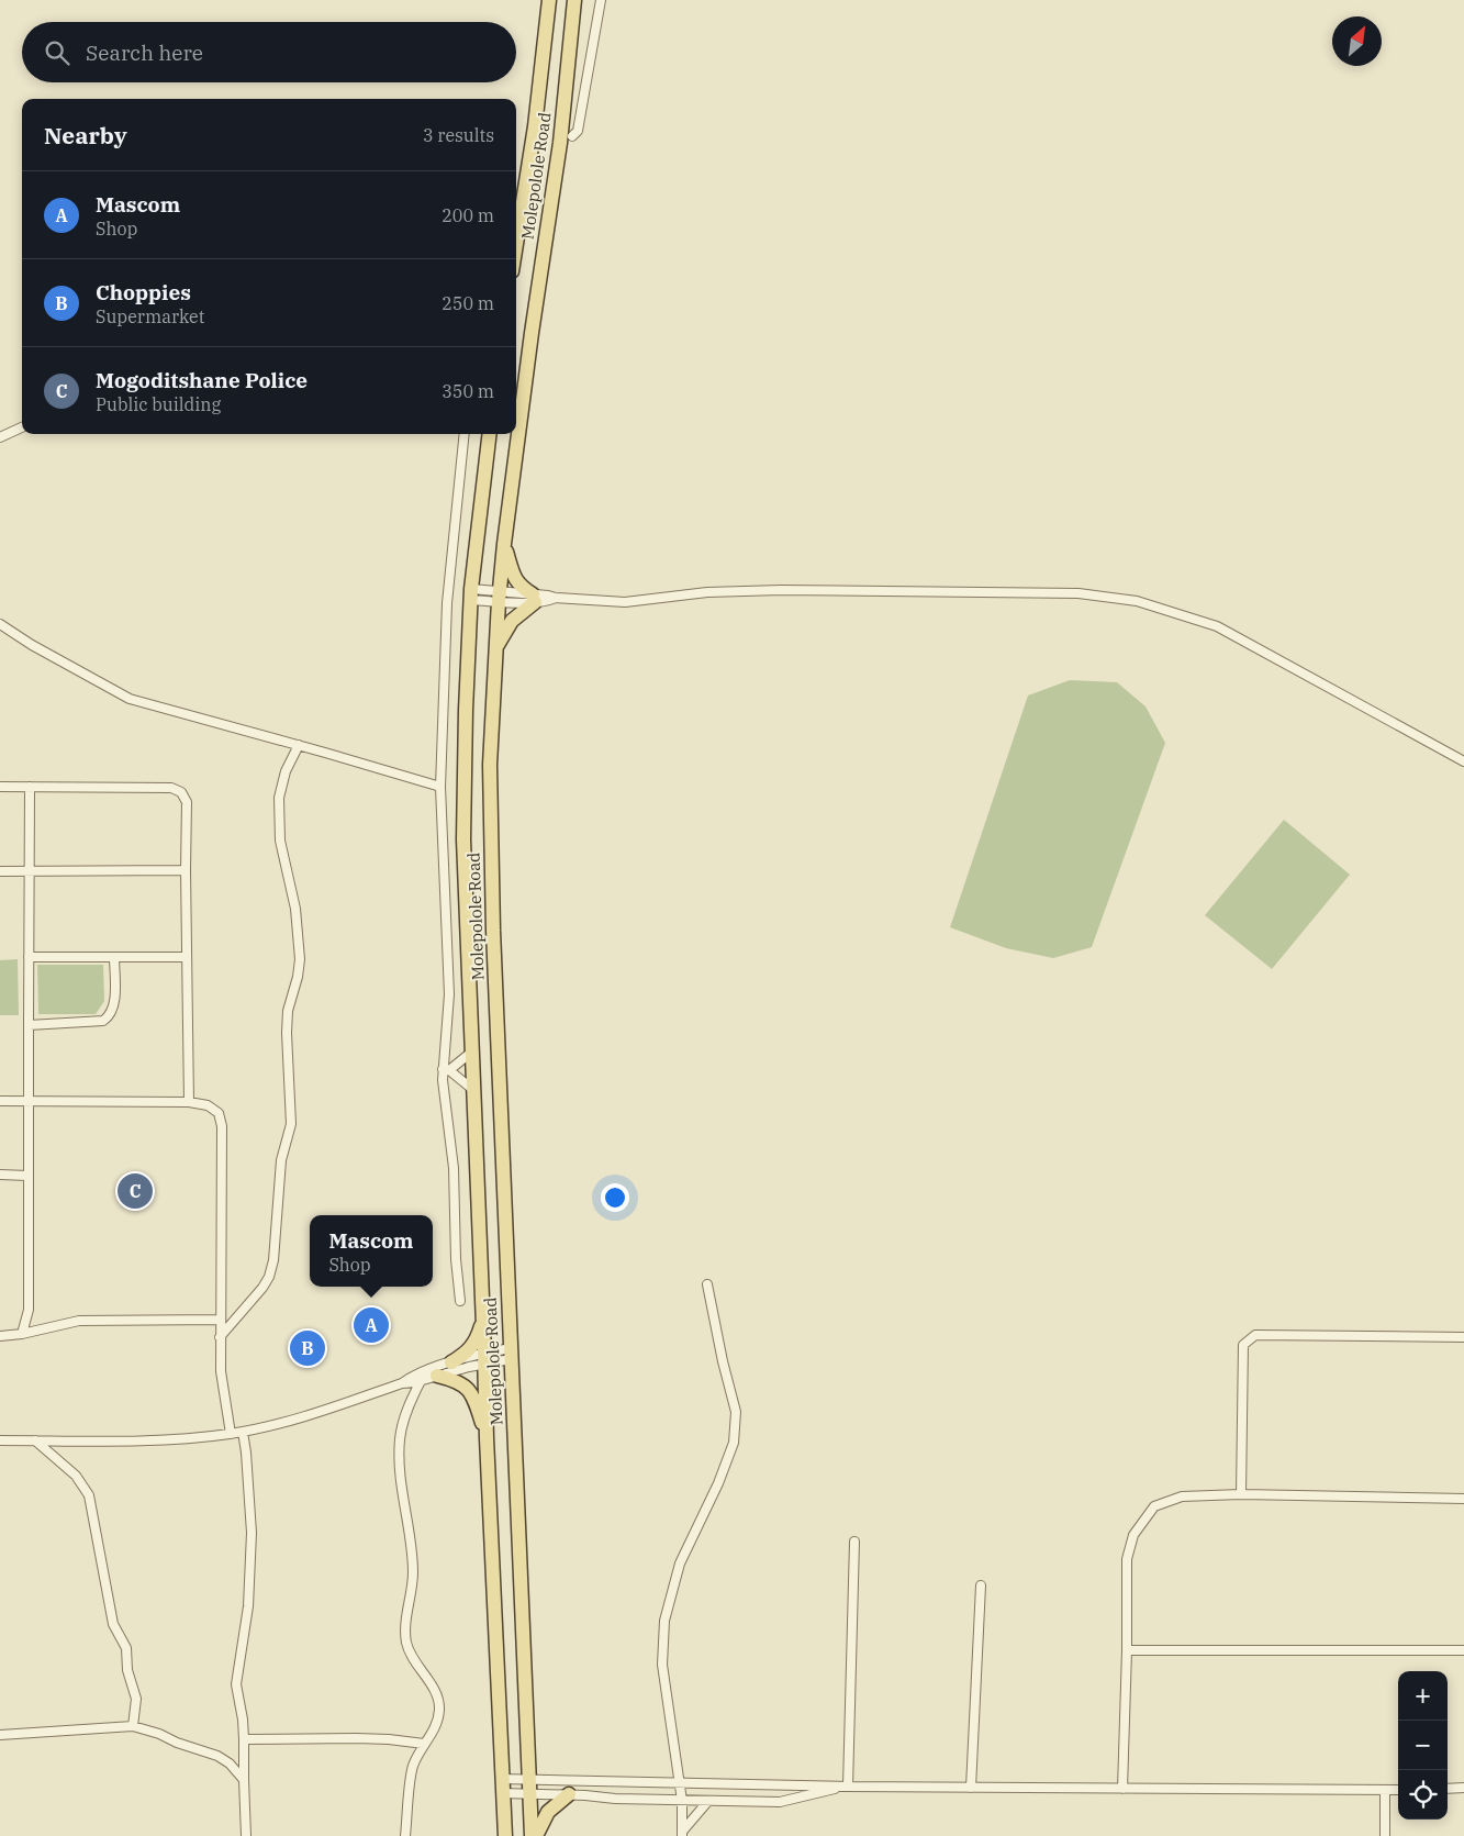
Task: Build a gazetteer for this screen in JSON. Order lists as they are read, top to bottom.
{
  "streets": {
    "main road": ["Molepolole Road"]
  },
  "north": "top right",
  "page": {
    "search": "Search here",
    "heading": ["Nearby", "3 results"],
    "list": [
      {
        "mark": "A",
        "name": "Mascom",
        "note": "Shop",
        "value": "200 m"
      },
      {
        "mark": "B",
        "name": "Choppies",
        "note": "Supermarket",
        "value": "250 m"
      },
      {
        "mark": "C",
        "name": "Mogoditshane Police",
        "note": "Public building",
        "value": "350 m"
      }
    ],
    "pins": ["C", "A", "B"],
    "popup": ["Mascom", "Shop"],
    "map_buttons": ["+", "−"]
  }
}
